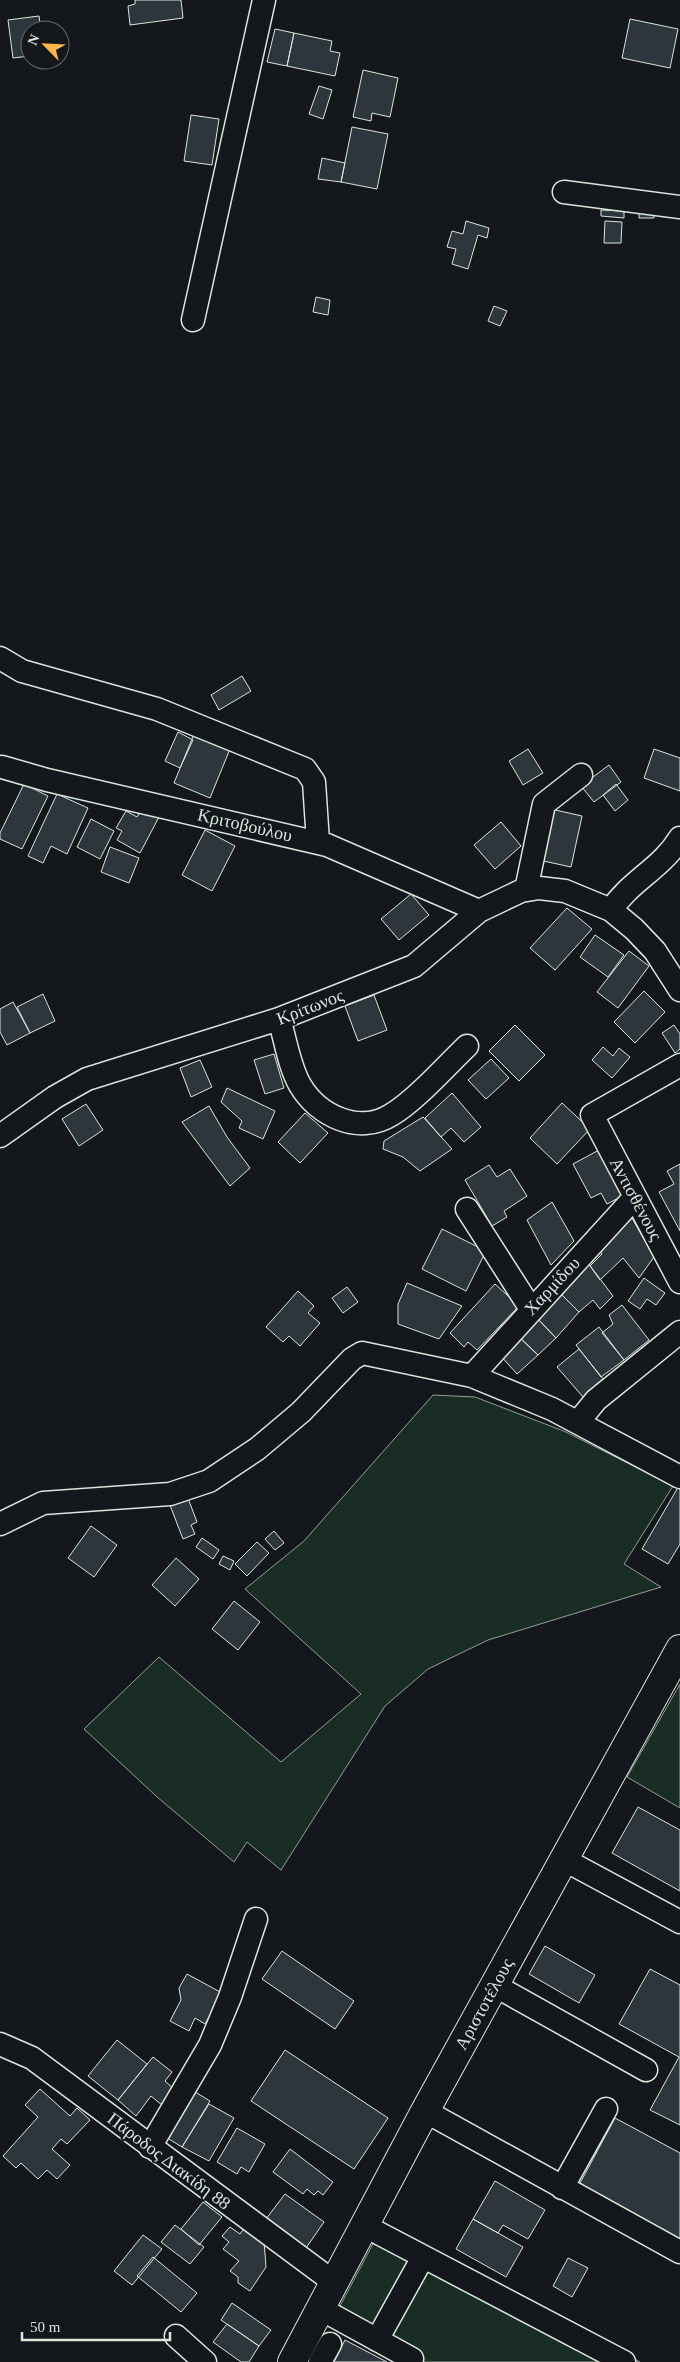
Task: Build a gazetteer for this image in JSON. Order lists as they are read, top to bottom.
{
  "streets": {
    "main road": ["Αριστοτέλους"],
    "street": [
      "Κριτοβούλου",
      "Κρίτωνος",
      "Αντισθένους",
      "Χαρμίδου",
      "Πάροδος Διακίδη 88"
    ]
  },
  "crossings": [
    ["Κριτοβούλου", "Κρίτωνος"],
    ["Αντισθένους", "Χαρμίδου"],
    ["Αριστοτέλους", "Πάροδος Διακίδη 88"]
  ],
  "scale_bar": "50 m",
  "north": "top left"
}
